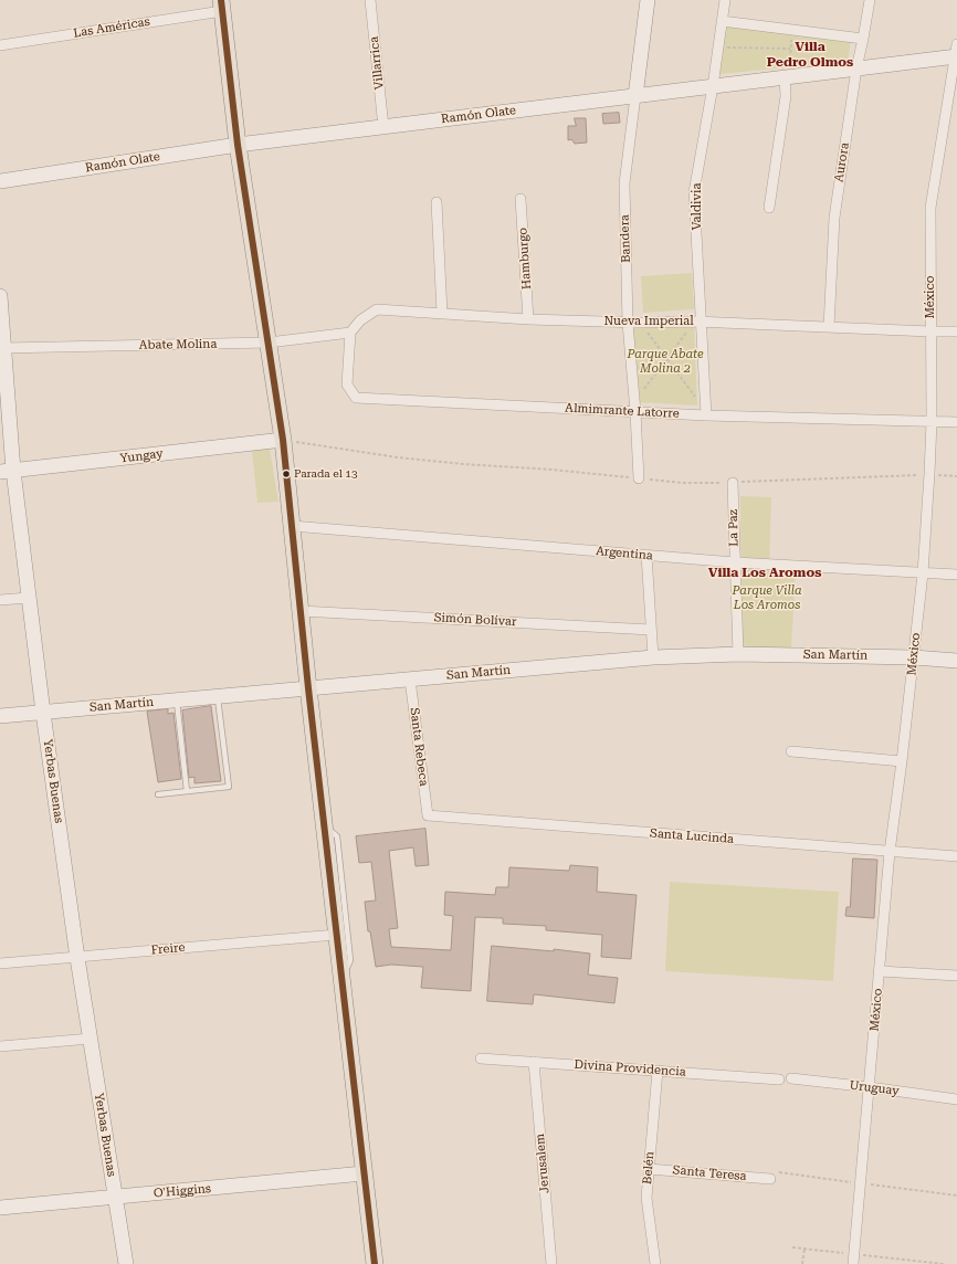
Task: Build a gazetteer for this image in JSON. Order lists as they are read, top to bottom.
{
  "streets": {
    "street": [
      "Las Américas",
      "Villarrica",
      "Ramón Olate",
      "Aurora",
      "Valdivia",
      "Bandera",
      "Hamburgo",
      "México",
      "Nueva Imperial",
      "Abate Molina",
      "Almimrante Latorre",
      "Yungay",
      "La Paz",
      "Argentina",
      "Simón Bolívar",
      "San Martín",
      "Santa Rebeca",
      "Yerbas Buenas",
      "Santa Lucinda",
      "Freire",
      "Divina Providencia",
      "Uruguay",
      "Jerusalem",
      "Belén",
      "Santa Teresa",
      "O'Higgins"
    ]
  },
  "crossings": [
    ["Villarrica", "Ramón Olate"],
    ["Ramón Olate", "Aurora"],
    ["Ramón Olate", "Valdivia"],
    ["Ramón Olate", "Bandera"],
    ["Ramón Olate", "México"],
    ["Aurora", "Nueva Imperial"],
    ["Valdivia", "Nueva Imperial"],
    ["Valdivia", "Almimrante Latorre"],
    ["Bandera", "Nueva Imperial"],
    ["Bandera", "Almimrante Latorre"],
    ["Hamburgo", "Nueva Imperial"],
    ["México", "Nueva Imperial"],
    ["México", "Almimrante Latorre"],
    ["México", "Argentina"],
    ["México", "San Martín"],
    ["México", "Santa Lucinda"],
    ["México", "Uruguay"],
    ["Nueva Imperial", "Abate Molina"],
    ["Nueva Imperial", "Almimrante Latorre"],
    ["Abate Molina", "Almimrante Latorre"],
    ["Abate Molina", "Yerbas Buenas"],
    ["Yungay", "Yerbas Buenas"],
    ["La Paz", "Argentina"],
    ["La Paz", "San Martín"],
    ["San Martín", "Santa Rebeca"],
    ["San Martín", "Yerbas Buenas"],
    ["Santa Rebeca", "Santa Lucinda"],
    ["Yerbas Buenas", "Freire"],
    ["Yerbas Buenas", "O'Higgins"],
    ["Divina Providencia", "Jerusalem"],
    ["Divina Providencia", "Belén"],
    ["Belén", "Santa Teresa"]
  ],
  "districts": ["Villa Pedro Olmos", "Villa Los Aromos"],
  "parks": ["Parque Abate Molina 2", "Parque Villa Los Aromos"],
  "places": ["Parada el 13"]
}
